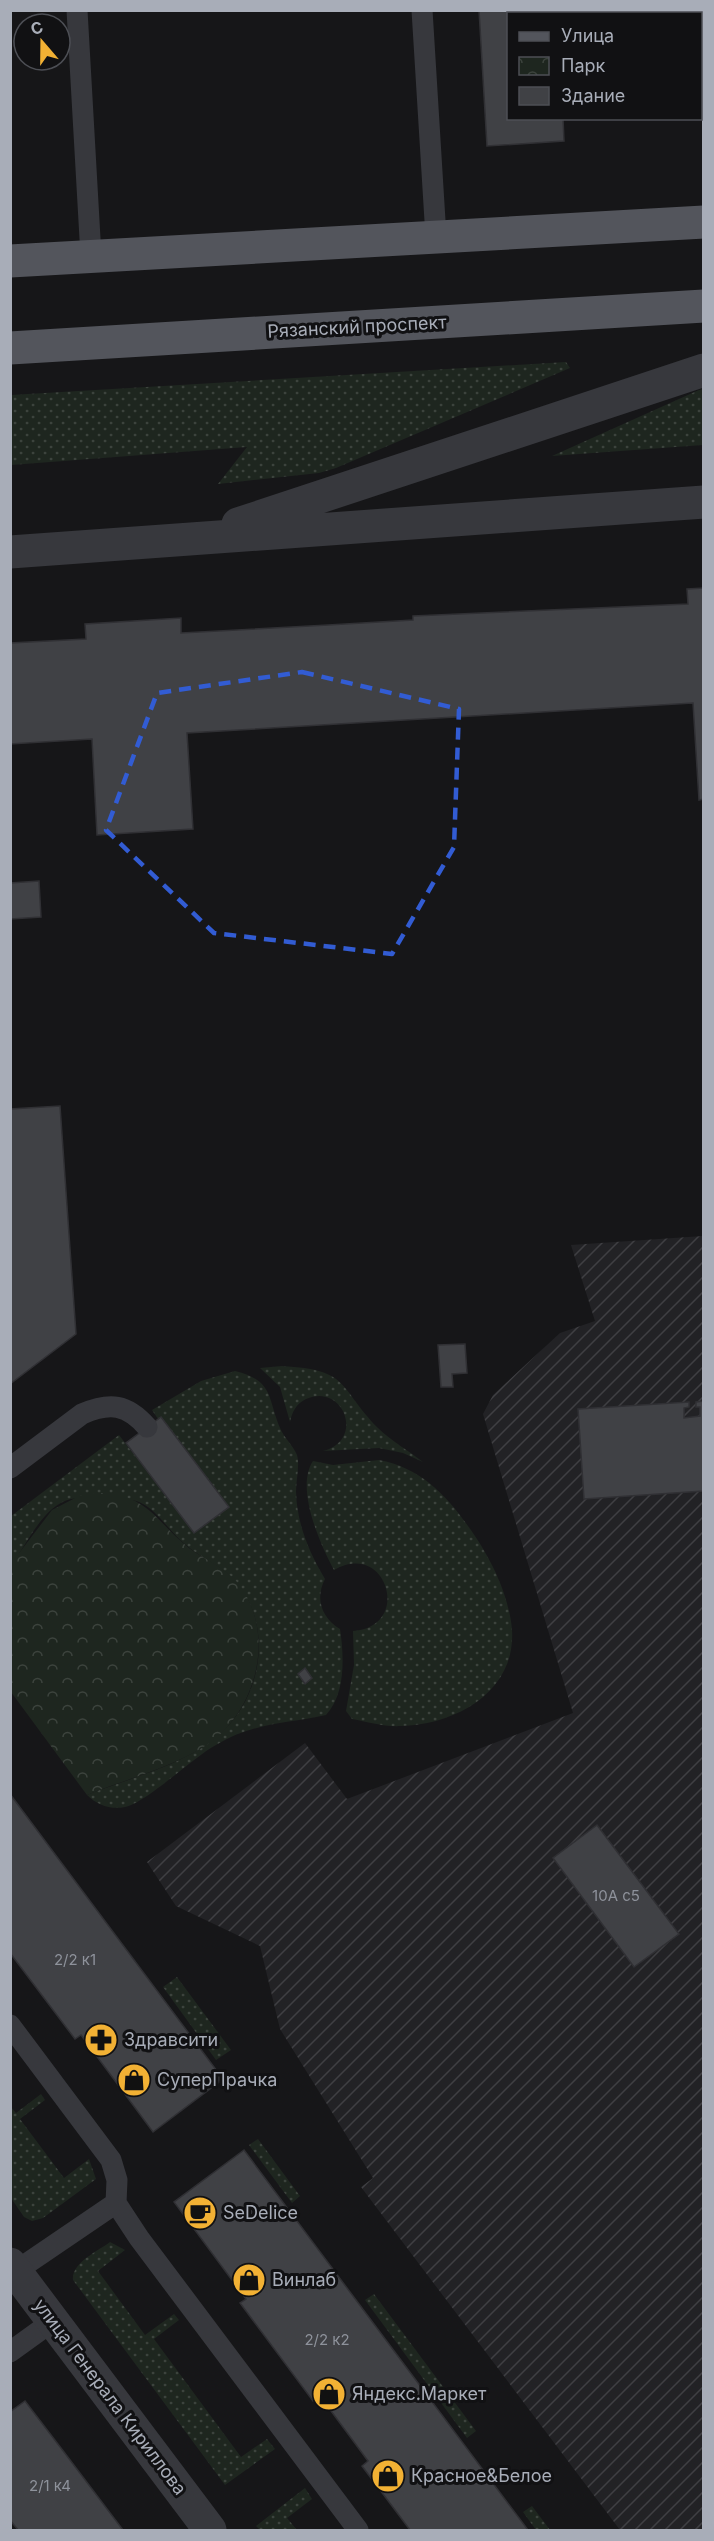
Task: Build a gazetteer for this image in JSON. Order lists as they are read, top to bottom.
{
  "streets": {
    "main road": ["Рязанский проспект"],
    "street": ["улица Генерала Кириллова"]
  },
  "places": {
    "pharmacy": ["Здравсити"],
    "shop": [
      "СуперПрачка",
      "Винлаб",
      "Яндекс.Маркет",
      "Красное&Белое"
    ],
    "cafe": ["SeDelice"]
  },
  "house_numbers": [
    "10А с5",
    "2/2 к1",
    "2/2 к2",
    "2/1 к4"
  ],
  "legend": ["Улица", "Парк", "Здание"],
  "north": "top"
}
